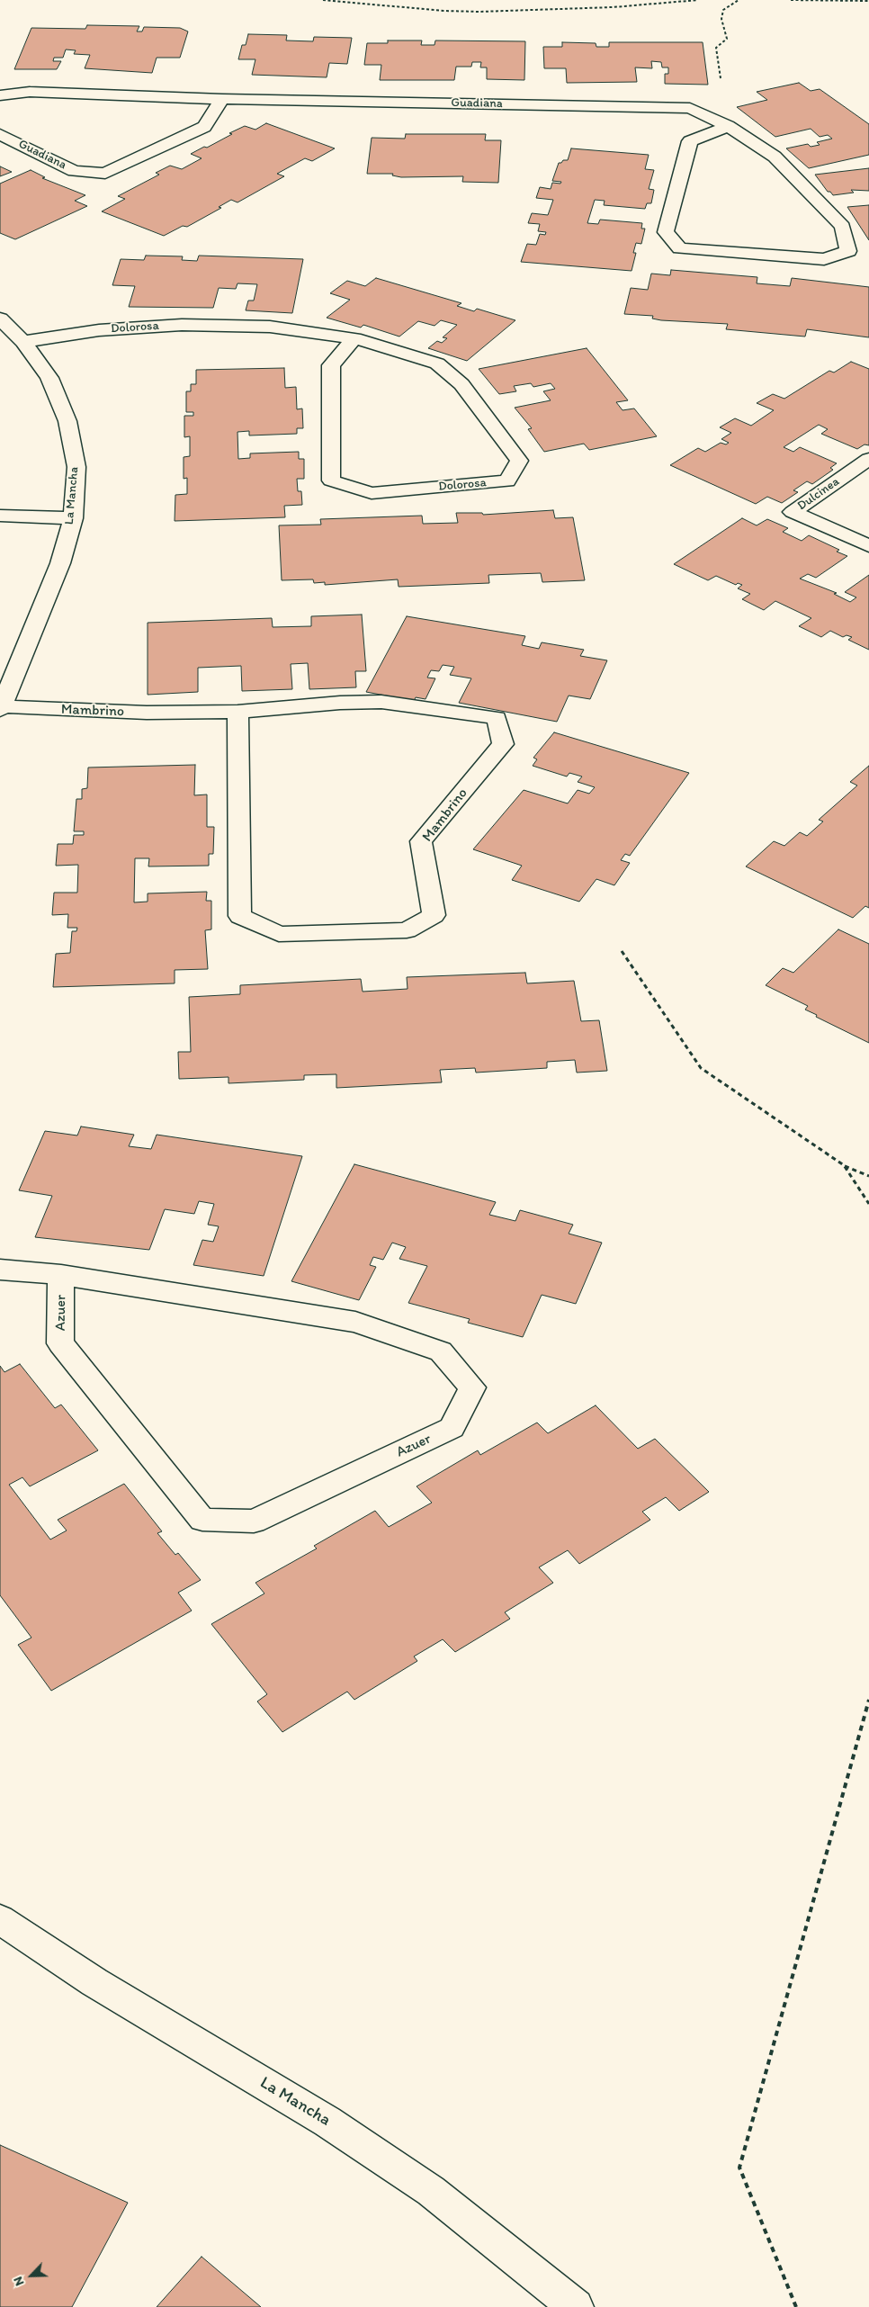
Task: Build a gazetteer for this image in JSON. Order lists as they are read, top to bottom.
{
  "streets": {
    "street": [
      "Guadiana",
      "Dolorosa",
      "Dulcinea",
      "La Mancha",
      "Mambrino",
      "Azuer"
    ]
  },
  "crossings": [
    ["Dolorosa", "La Mancha"],
    ["La Mancha", "Mambrino"]
  ],
  "north": "bottom left"
}
